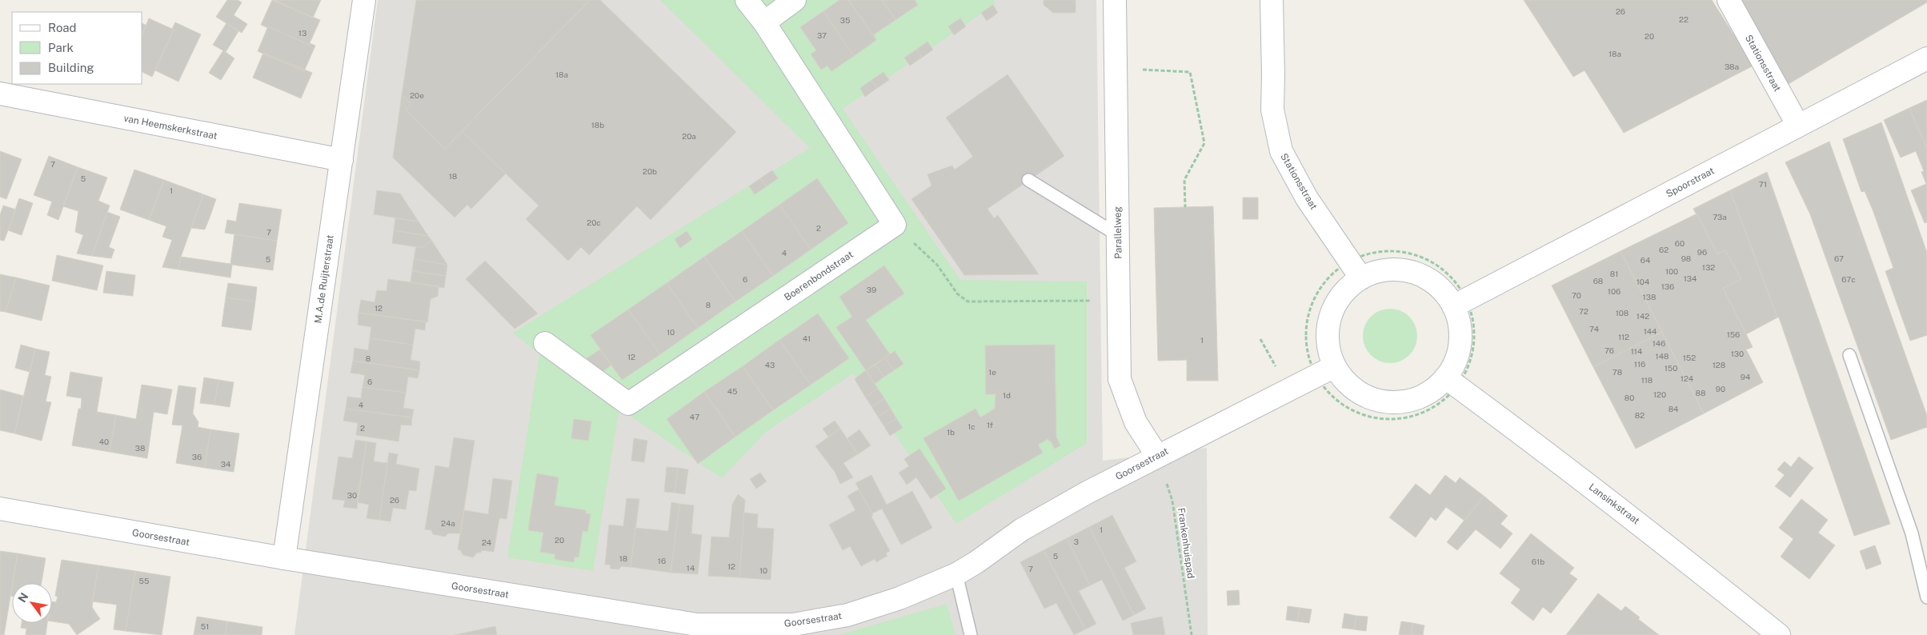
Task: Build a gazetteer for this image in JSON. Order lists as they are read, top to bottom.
{
  "streets": {
    "street": [
      "Stationsstraat",
      "van Heemskerkstraat",
      "Spoorstraat",
      "Parallelweg",
      "Boerenbondstraat",
      "M.A.de Ruijterstraat",
      "Goorsestraat",
      "Lansinkstraat"
    ],
    "path": ["Frankenhuispad"]
  },
  "crossings": [
    ["Stationsstraat", "Spoorstraat"],
    ["Stationsstraat", "Goorsestraat"],
    ["Stationsstraat", "Lansinkstraat"],
    ["van Heemskerkstraat", "M.A.de Ruijterstraat"],
    ["Spoorstraat", "Goorsestraat"],
    ["Spoorstraat", "Lansinkstraat"],
    ["Parallelweg", "Goorsestraat"],
    ["Parallelweg", "Frankenhuispad"],
    ["M.A.de Ruijterstraat", "Goorsestraat"],
    ["Goorsestraat", "Lansinkstraat"],
    ["Goorsestraat", "Frankenhuispad"]
  ],
  "house_numbers": [
    "26",
    "22",
    "35",
    "13",
    "37",
    "20",
    "18a",
    "38a",
    "18a",
    "20e",
    "18b",
    "20a",
    "7",
    "20b",
    "18",
    "5",
    "71",
    "1",
    "73a",
    "20c",
    "2",
    "7",
    "60",
    "62",
    "96",
    "4",
    "98",
    "67",
    "5",
    "64",
    "132",
    "100",
    "81",
    "134",
    "6",
    "67c",
    "68",
    "104",
    "136",
    "39",
    "106",
    "70",
    "138",
    "8",
    "12",
    "72",
    "108",
    "142",
    "74",
    "144",
    "10",
    "156",
    "112",
    "41",
    "1",
    "146",
    "76",
    "114",
    "130",
    "148",
    "12",
    "152",
    "8",
    "116",
    "43",
    "128",
    "150",
    "1e",
    "78",
    "94",
    "124",
    "118",
    "6",
    "90",
    "45",
    "88",
    "120",
    "1d",
    "80",
    "4",
    "84",
    "82",
    "47",
    "1f",
    "1c",
    "2",
    "1b",
    "40",
    "38",
    "36",
    "34",
    "30",
    "26",
    "24a",
    "1",
    "20",
    "3",
    "24",
    "5",
    "18",
    "16",
    "61b",
    "12",
    "14",
    "7",
    "10",
    "55",
    "51"
  ],
  "legend": ["Road", "Park", "Building"],
  "north": "top left"
}
